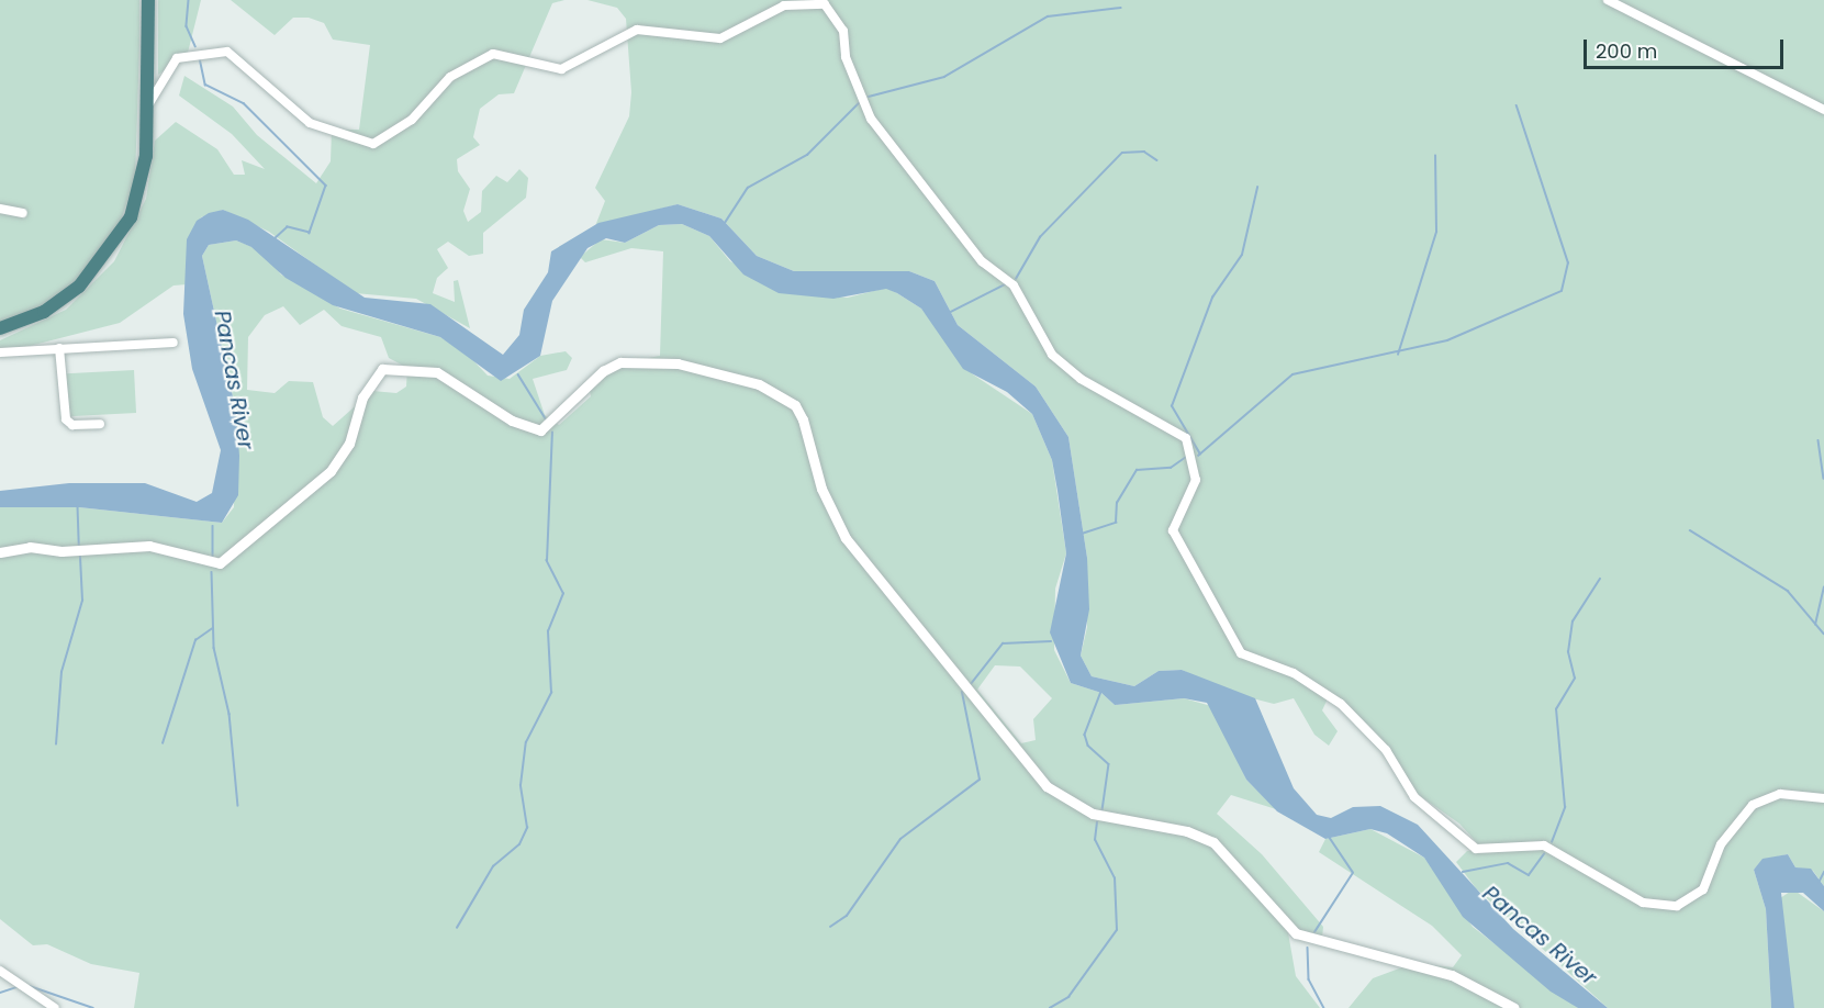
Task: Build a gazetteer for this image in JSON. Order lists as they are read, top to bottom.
{
  "water": ["Pancas River"],
  "scale_bar": "200 m"
}
